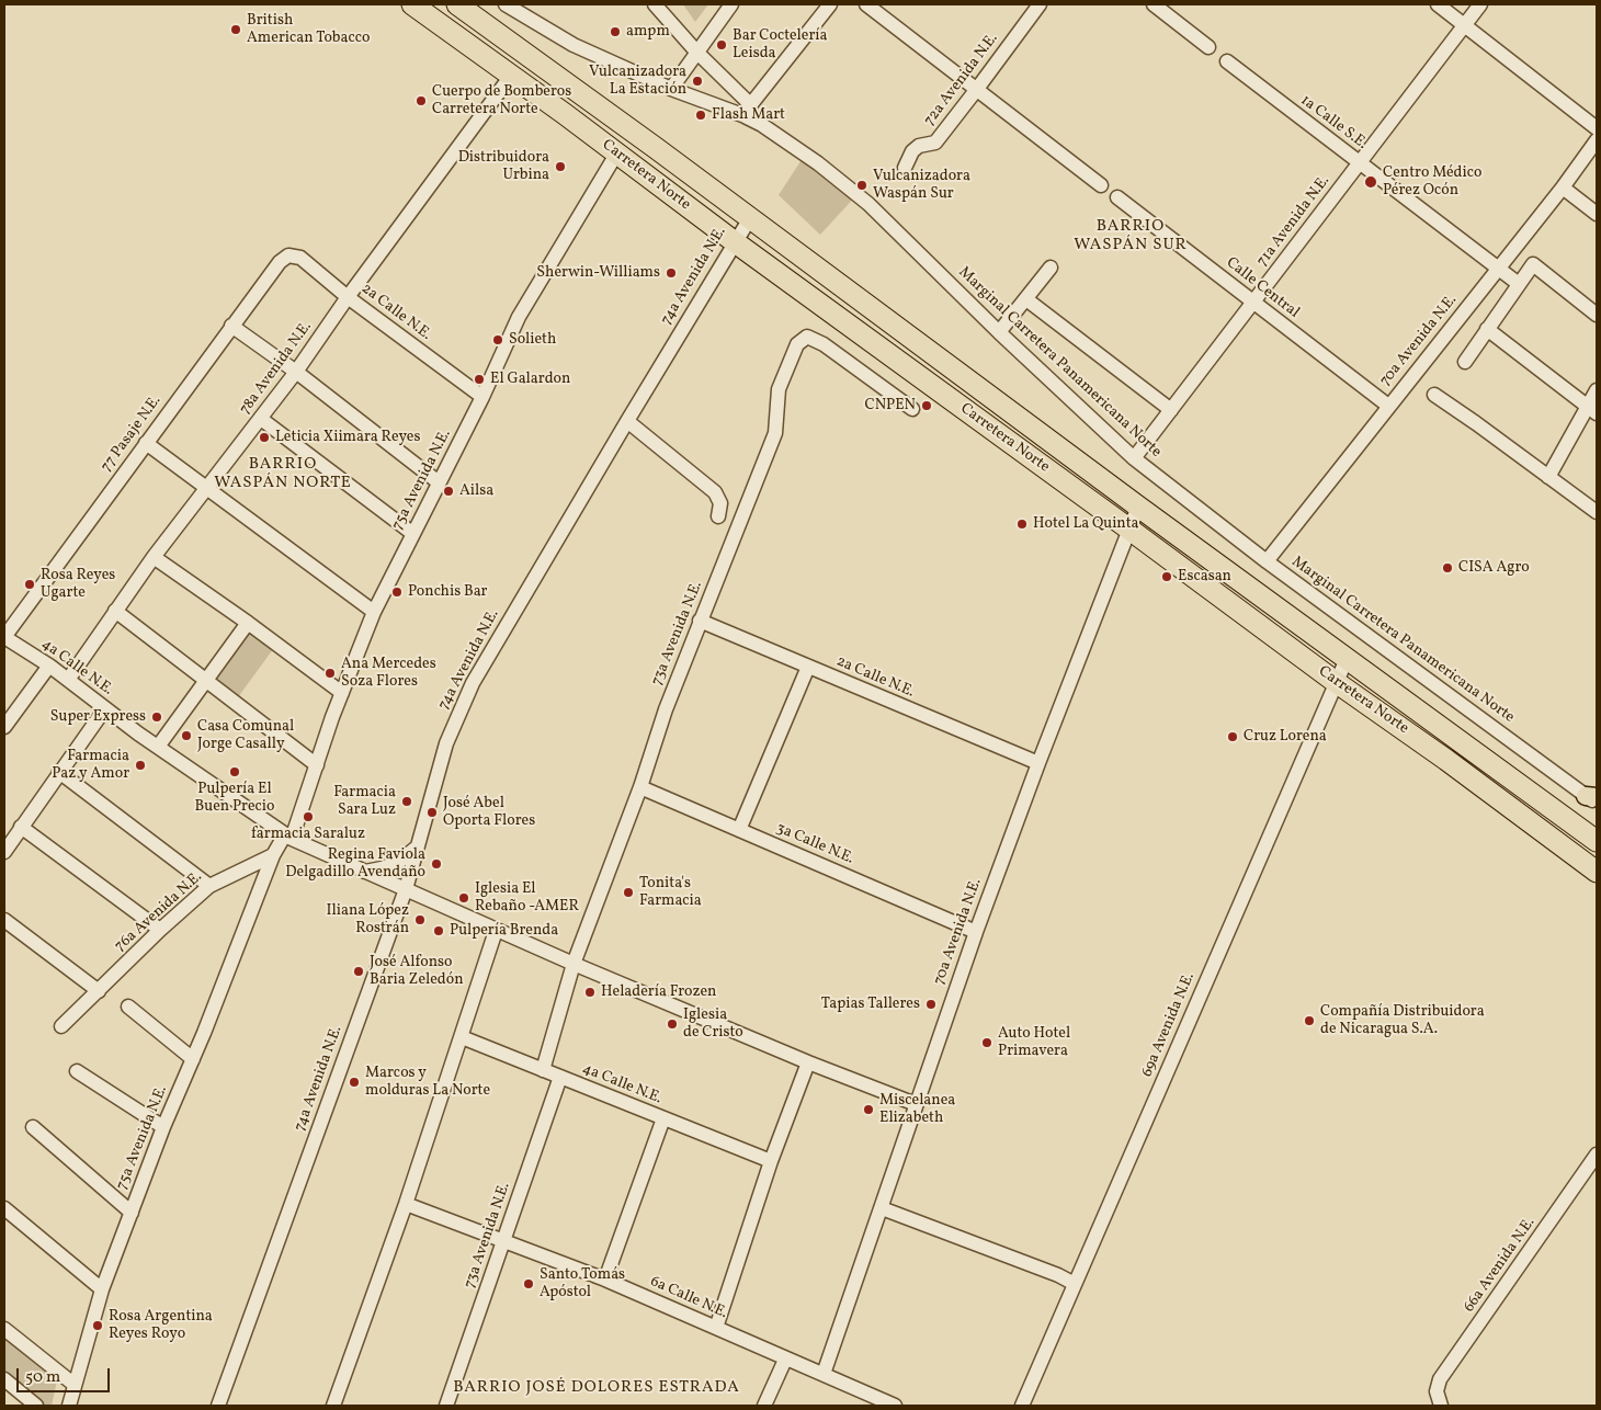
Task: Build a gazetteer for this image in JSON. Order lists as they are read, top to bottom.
{
  "streets": {
    "highway": ["Carretera Norte"],
    "street": [
      "72a Avenida N.E.",
      "1a Calle S.E.",
      "71a Avenida N.E.",
      "74a Avenida N.E.",
      "Calle Central",
      "2a Calle N.E.",
      "70a Avenida N.E.",
      "Marginal Carretera Panamericana Norte",
      "78a Avenida N.E.",
      "77 Pasaje N.E.",
      "75a Avenida N.E.",
      "73a Avenida N.E.",
      "4a Calle N.E.",
      "3a Calle N.E.",
      "76a Avenida N.E.",
      "69a Avenida N.E.",
      "66a Avenida N.E.",
      "6a Calle N.E."
    ]
  },
  "crossings": [
    ["1a Calle S.E.", "71a Avenida N.E."],
    ["1a Calle S.E.", "70a Avenida N.E."],
    ["Carretera Norte", "74a Avenida N.E."],
    ["Carretera Norte", "70a Avenida N.E."],
    ["Carretera Norte", "78a Avenida N.E."],
    ["Carretera Norte", "75a Avenida N.E."],
    ["Carretera Norte", "69a Avenida N.E."],
    ["71a Avenida N.E.", "Calle Central"],
    ["71a Avenida N.E.", "Marginal Carretera Panamericana Norte"],
    ["74a Avenida N.E.", "4a Calle N.E."],
    ["Calle Central", "70a Avenida N.E."],
    ["2a Calle N.E.", "70a Avenida N.E."],
    ["2a Calle N.E.", "78a Avenida N.E."],
    ["2a Calle N.E.", "77 Pasaje N.E."],
    ["2a Calle N.E.", "75a Avenida N.E."],
    ["2a Calle N.E.", "73a Avenida N.E."],
    ["70a Avenida N.E.", "Marginal Carretera Panamericana Norte"],
    ["70a Avenida N.E.", "4a Calle N.E."],
    ["70a Avenida N.E.", "3a Calle N.E."],
    ["70a Avenida N.E.", "6a Calle N.E."],
    ["78a Avenida N.E.", "4a Calle N.E."],
    ["77 Pasaje N.E.", "4a Calle N.E."],
    ["75a Avenida N.E.", "4a Calle N.E."],
    ["75a Avenida N.E.", "76a Avenida N.E."],
    ["73a Avenida N.E.", "4a Calle N.E."],
    ["73a Avenida N.E.", "3a Calle N.E."],
    ["73a Avenida N.E.", "6a Calle N.E."]
  ],
  "districts": ["BARRIO WASPÁN SUR", "BARRIO WASPÁN NORTE", "BARRIO JOSÉ DOLORES ESTRADA"],
  "places": [
    "British American Tobacco",
    "ampm",
    "Bar Coctelería Leisda",
    "Vulcanizadora La Estación",
    "Cuerpo de Bomberos Carretera Norte",
    "Flash Mart",
    "Distribuidora Urbina",
    "Centro Médico Pérez Ocón",
    "Vulcanizadora Waspán Sur",
    "Sherwin-Williams",
    "Solieth",
    "El Galardon",
    "CNPEN",
    "Leticia Xiimara Reyes",
    "Ailsa",
    "Hotel La Quinta",
    "CISA Agro",
    "Escasan",
    "Rosa Reyes Ugarte",
    "Ponchis Bar",
    "Ana Mercedes Soza Flores",
    "Super Express",
    "Casa Comunal Jorge Casally",
    "Cruz Lorena",
    "Farmacia Paz y Amor",
    "Pulpería El Buen Precio",
    "Farmacia Sara Luz",
    "José Abel Oporta Flores",
    "farmacia Saraluz",
    "Regina Faviola Delgadillo Avendaño",
    "Tonita's Farmacia",
    "Iglesia El Rebaño -AMER",
    "Iliana López Rostrán",
    "Pulpería Brenda",
    "José Alfonso Baria Zeledón",
    "Heladería Frozen",
    "Tapias Talleres",
    "Compañía Distribuidora de Nicaragua S.A.",
    "Iglesia de Cristo",
    "Auto Hotel Primavera",
    "Marcos y molduras La Norte",
    "Miscelanea Elizabeth",
    "Santo Tomás Apóstol",
    "Rosa Argentina Reyes Royo"
  ],
  "scale_bar": "50 m"
}
